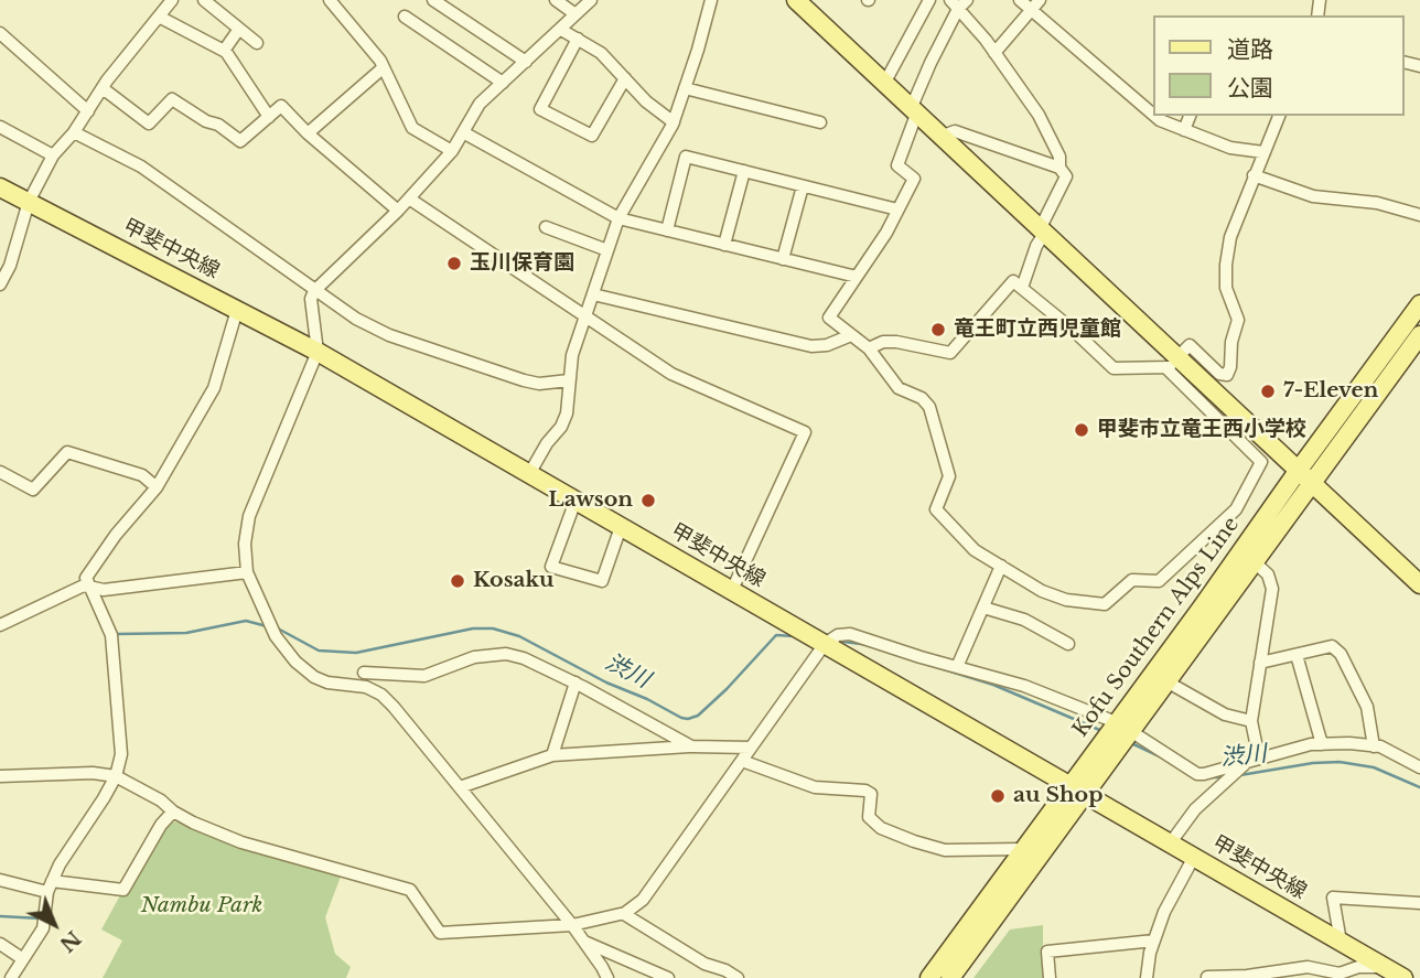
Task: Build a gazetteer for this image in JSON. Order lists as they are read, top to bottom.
{
  "streets": {
    "main road": ["甲斐中央線", "Kofu Southern Alps Line"]
  },
  "crossings": [
    ["甲斐中央線", "Kofu Southern Alps Line"]
  ],
  "water": ["渋川"],
  "parks": ["Nambu Park"],
  "places": [
    "玉川保育園",
    "竜王町立西児童館",
    "7-Eleven",
    "甲斐市立竜王西小学校",
    "Lawson",
    "Kosaku",
    "au Shop"
  ],
  "legend": ["道路", "公園"],
  "north": "bottom right"
}
